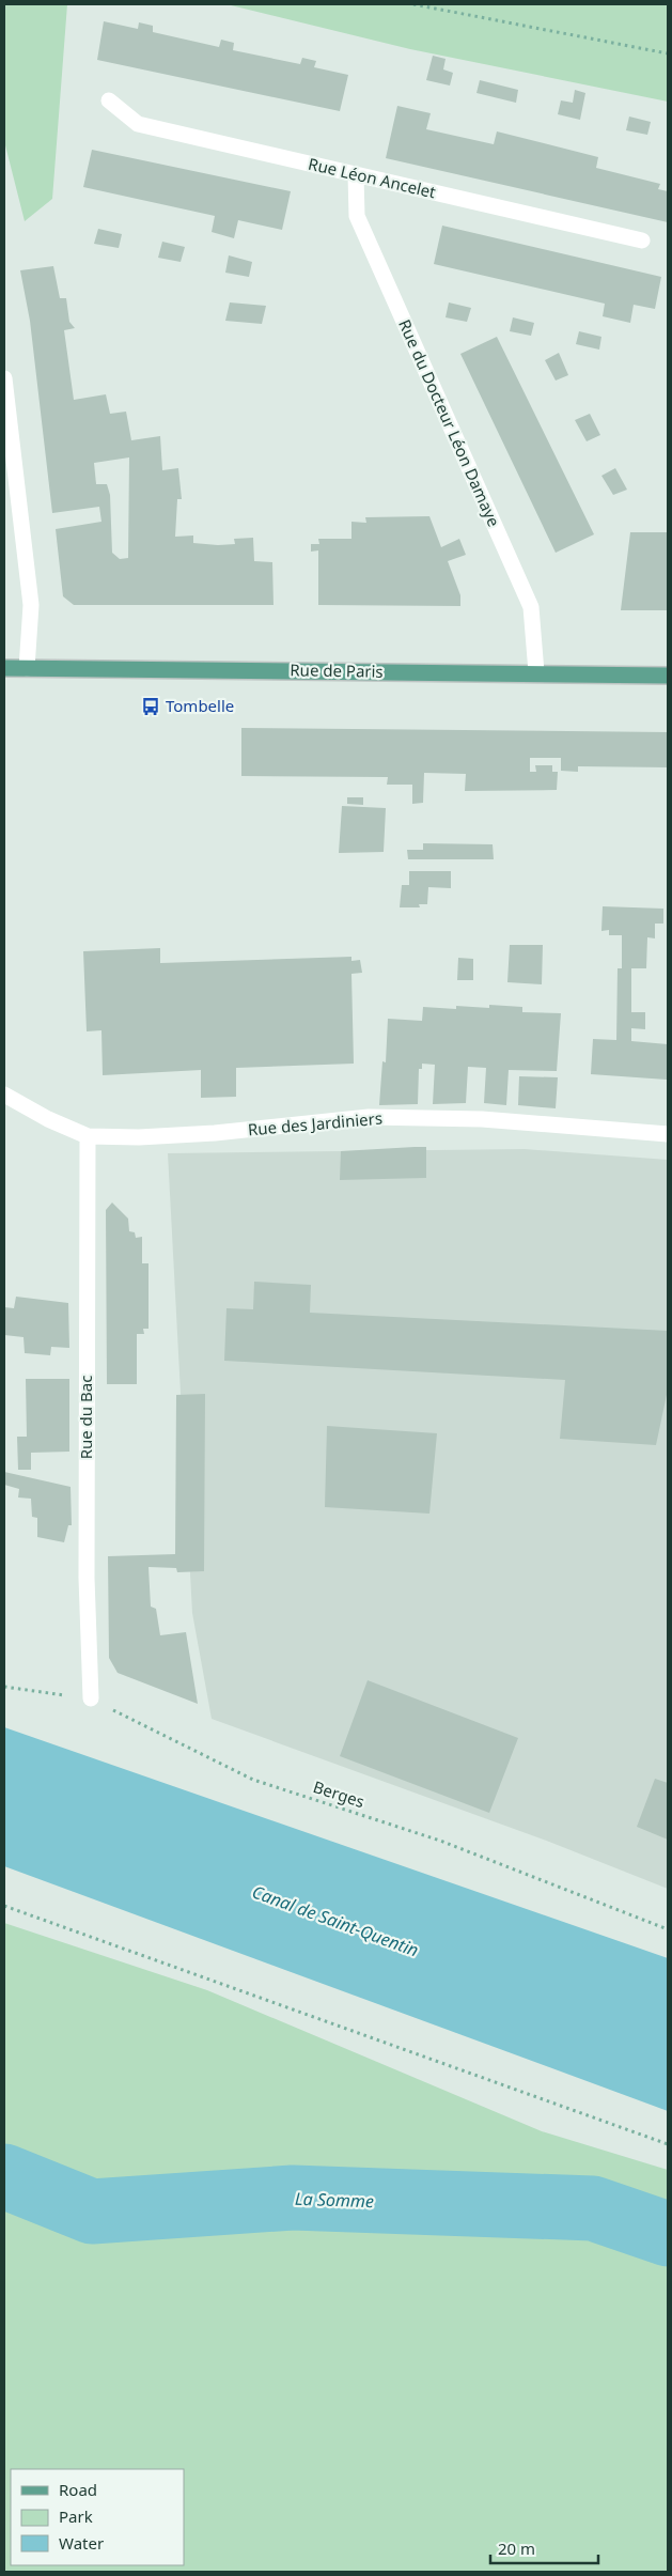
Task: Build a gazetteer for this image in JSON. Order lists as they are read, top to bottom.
{
  "streets": {
    "main road": ["Rue de Paris"],
    "street": [
      "Rue Léon Ancelet",
      "Rue du Docteur Léon Damaye",
      "Rue des Jardiniers",
      "Rue du Bac"
    ],
    "path": ["Berges"]
  },
  "crossings": [
    ["Rue Léon Ancelet", "Rue du Docteur Léon Damaye"],
    ["Rue du Docteur Léon Damaye", "Rue de Paris"],
    ["Rue des Jardiniers", "Rue du Bac"],
    ["Rue du Bac", "Berges"]
  ],
  "water": ["Canal de Saint-Quentin", "La Somme"],
  "places": {
    "bus stop": ["Tombelle"]
  },
  "legend": ["Road", "Park", "Water"],
  "scale_bar": "20 m"
}
